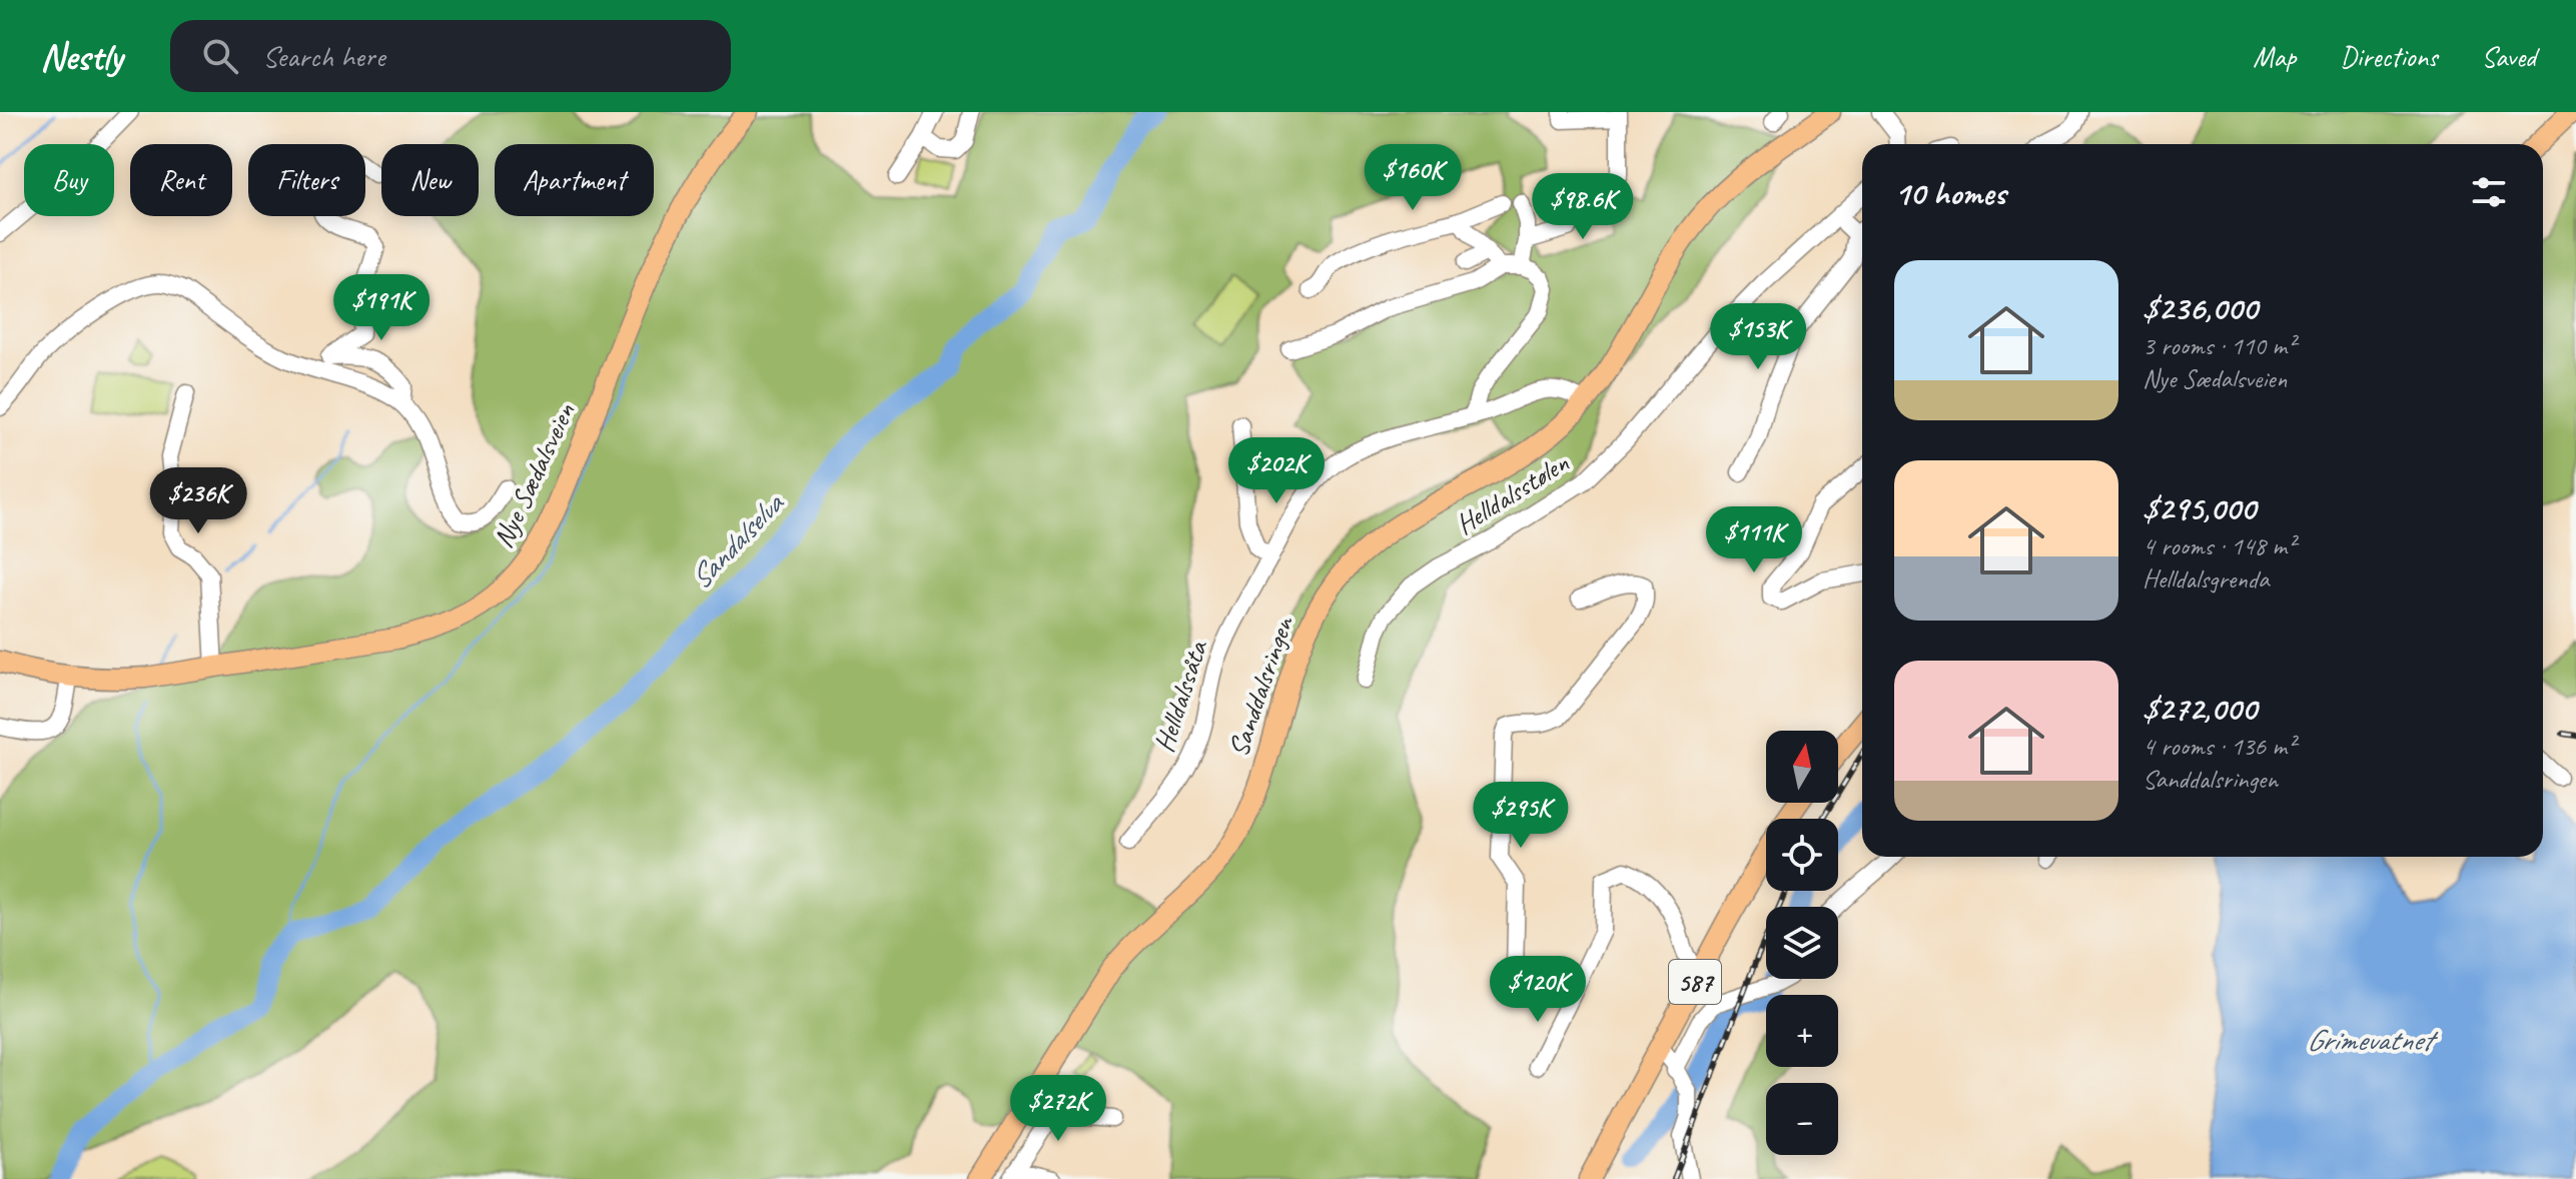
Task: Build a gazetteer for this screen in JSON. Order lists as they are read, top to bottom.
{
  "streets": {
    "main road": ["Nye Sædalsveien", "Sanddalsringen", "587"],
    "street": ["Helldalsstølen", "Helldalssåta"]
  },
  "crossings": [
    ["Sanddalsringen", "Helldalssåta"]
  ],
  "water": ["Sandalselva", "Grimevatnet"],
  "north": "top",
  "page": {
    "header": "Nestly",
    "search": "Search here",
    "nav": ["Map", "Directions", "Saved"],
    "price": [
      "$160K",
      "$98.6K",
      "$191K",
      "$153K",
      "$202K",
      "$236K",
      "$111K",
      "$295K",
      "$120K",
      "$272K"
    ],
    "chip": [
      "Buy",
      "Rent",
      "Filters",
      "New",
      "Apartment"
    ],
    "heading": "10 homes",
    "list": [
      {
        "name": "$236,000",
        "note": "3 rooms · 110 m² · Nye Sædalsveien"
      },
      {
        "name": "$295,000",
        "note": "4 rooms · 148 m² · Helldalsgrenda"
      },
      {
        "name": "$272,000",
        "note": "4 rooms · 136 m² · Sanddalsringen"
      }
    ],
    "map_buttons": ["+", "−"]
  }
}
